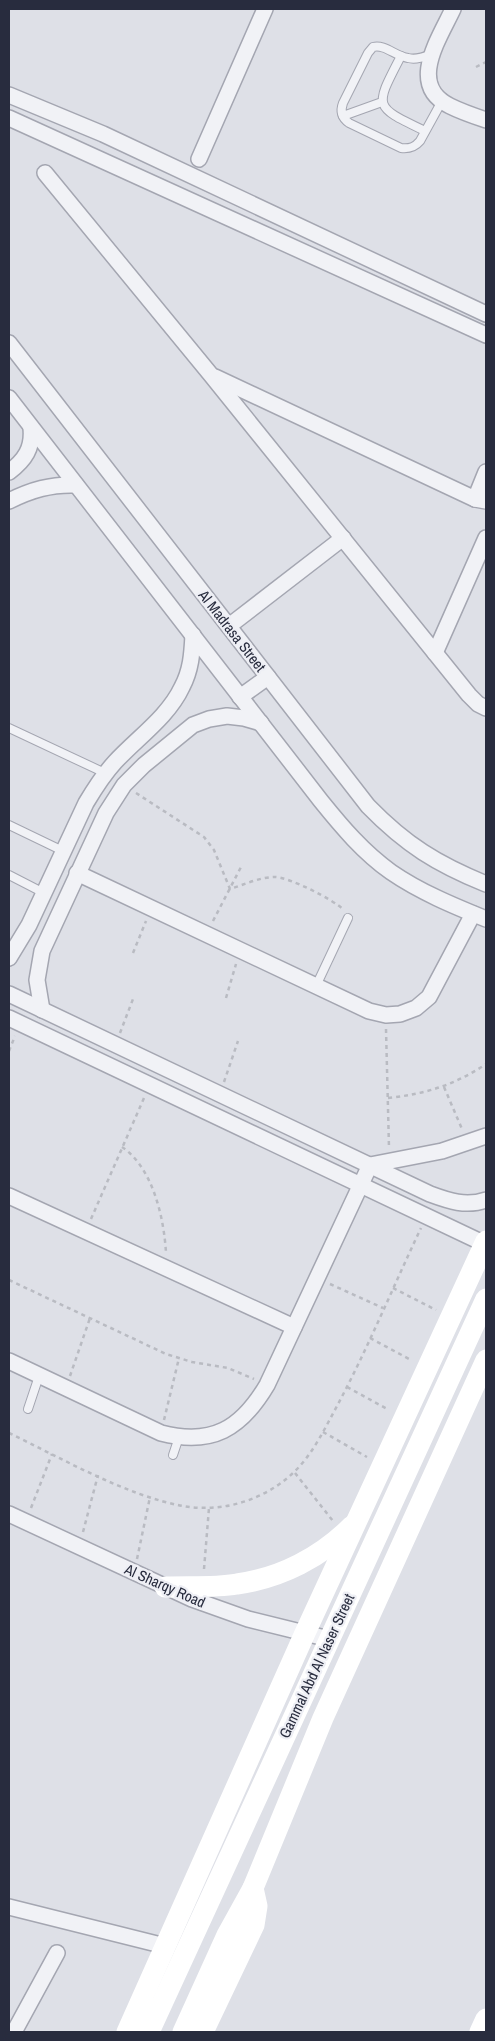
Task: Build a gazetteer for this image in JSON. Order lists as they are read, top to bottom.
{
  "streets": {
    "main road": ["Gammal Abd Al Naser Street"],
    "street": ["Al Madrasa Street", "Al Sharqy Road"]
  },
  "crossings": [
    ["Al Sharqy Road", "Gammal Abd Al Naser Street"]
  ]
}
